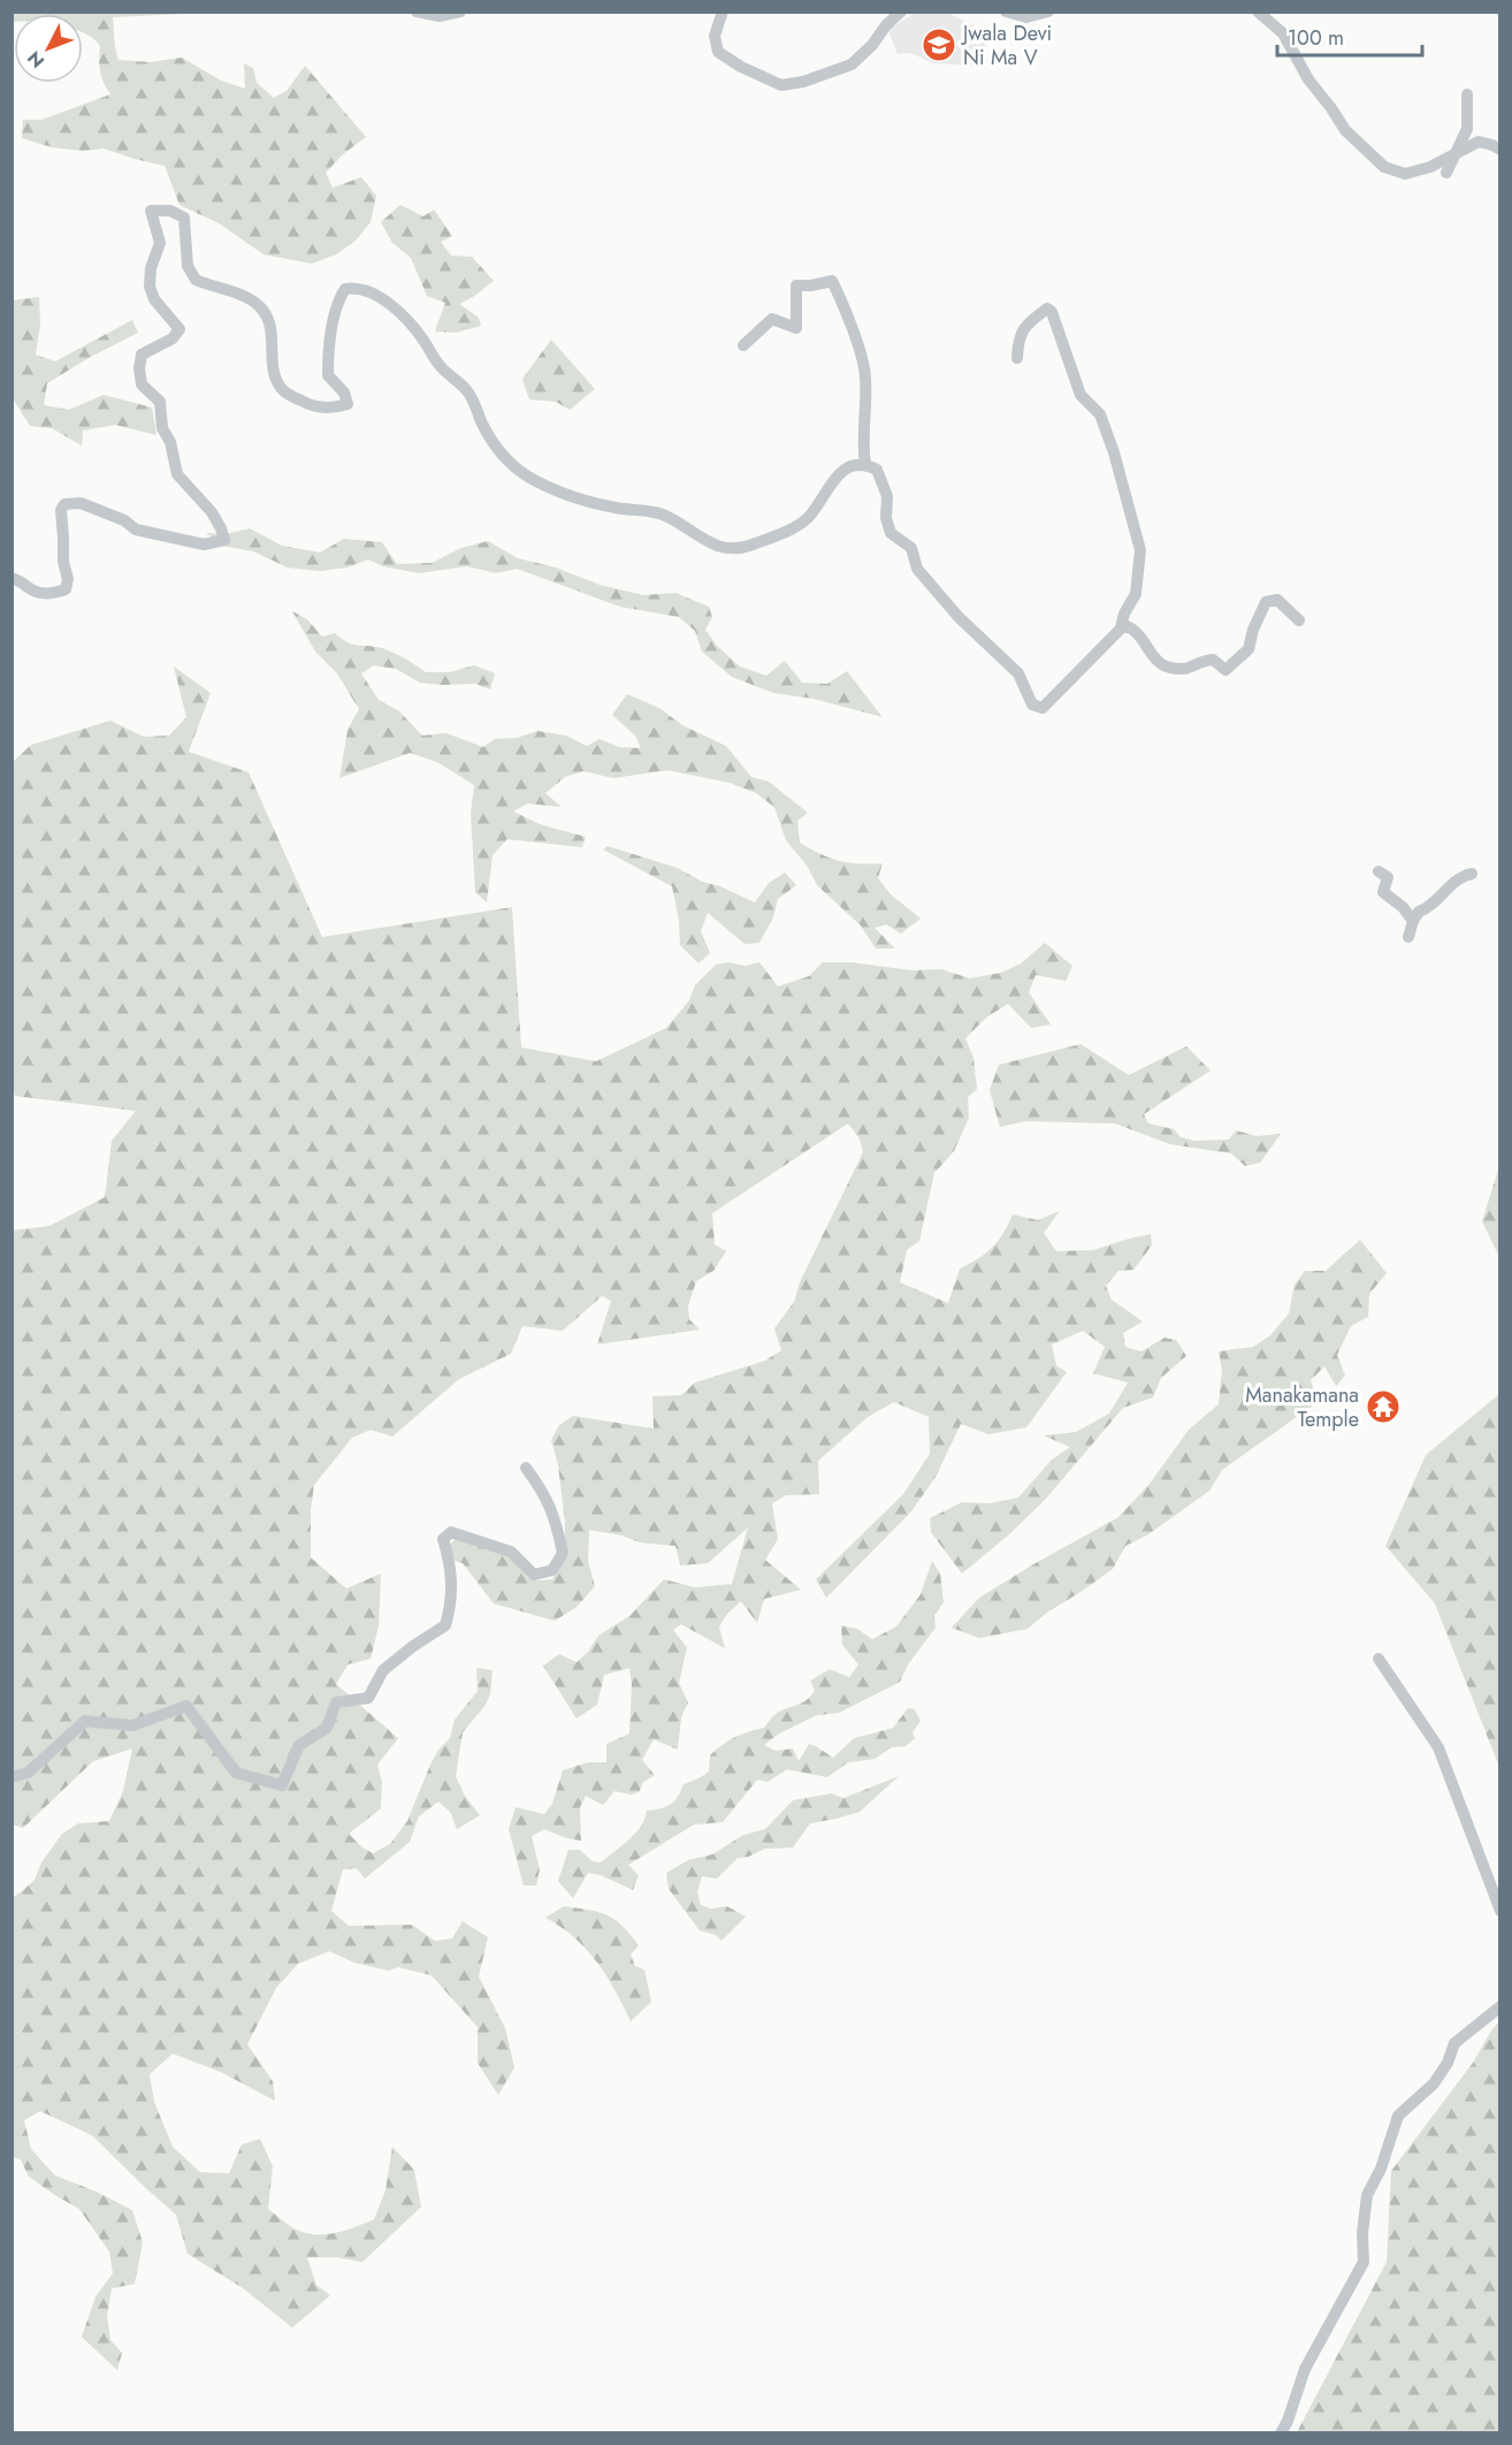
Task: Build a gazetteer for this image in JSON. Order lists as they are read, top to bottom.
{
  "places": {
    "school or university": ["Jwala Devi Ni Ma V"],
    "temple": ["Manakamana Temple"]
  },
  "scale_bar": "100 m",
  "north": "bottom left"
}
